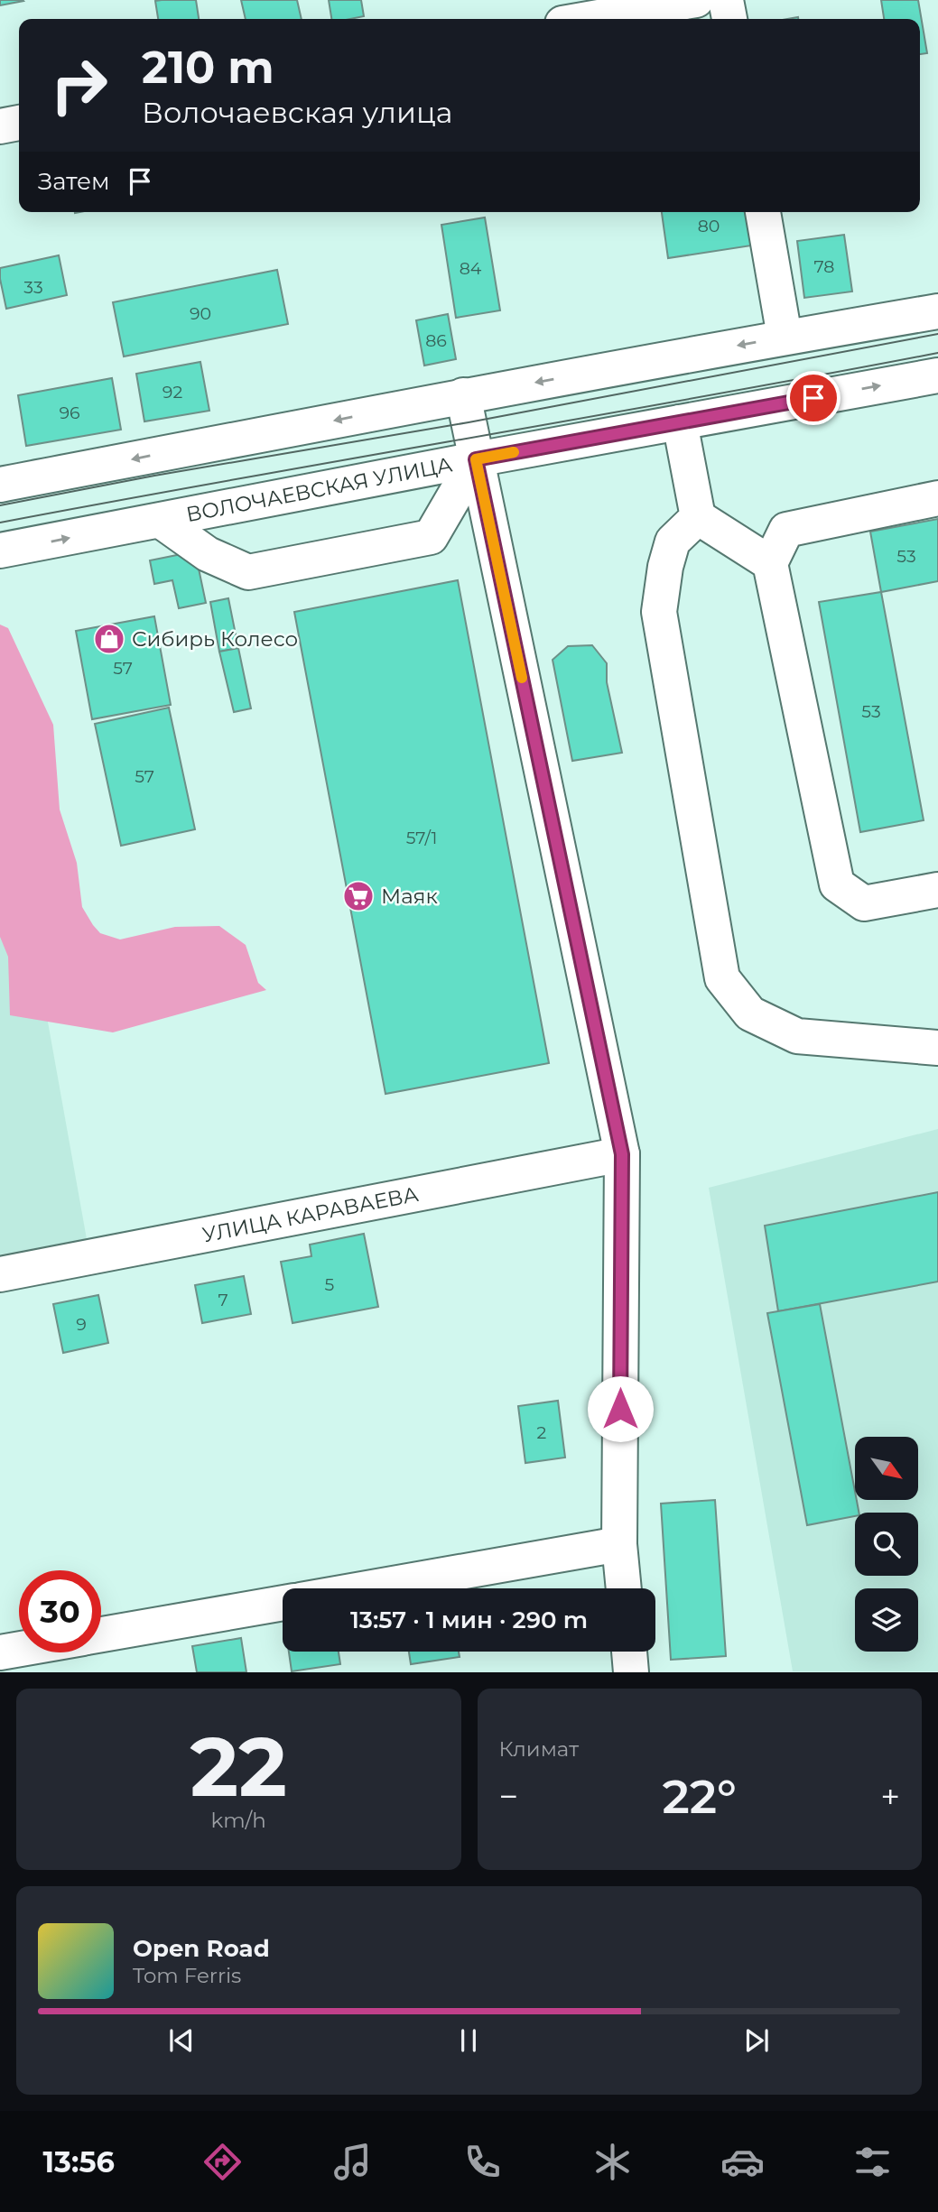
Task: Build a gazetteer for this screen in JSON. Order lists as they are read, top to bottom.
{
  "streets": {
    "street": ["ВОЛОЧАЕВСКАЯ УЛИЦА", "УЛИЦА КАРАВАЕВА"]
  },
  "places": {
    "shop": ["Сибирь Колесо"],
    "supermarket": ["Маяк"]
  },
  "house_numbers": [
    "80",
    "78",
    "84",
    "33",
    "90",
    "86",
    "92",
    "96",
    "53",
    "57",
    "53",
    "57",
    "57/1",
    "5",
    "7",
    "9",
    "2"
  ],
  "north": "bottom right",
  "page": {
    "turn": ["210 m", "Волочаевская улица"],
    "then": "Затем",
    "limit": "30",
    "trip": "13:57 · 1 мин · 290 m",
    "tile": [
      ["22", "km/h"],
      "Климат"
    ],
    "heat": ["−", "22°", "+"],
    "song": ["Open Road", "Tom Ferris"],
    "tabs": "13:56"
  }
}
